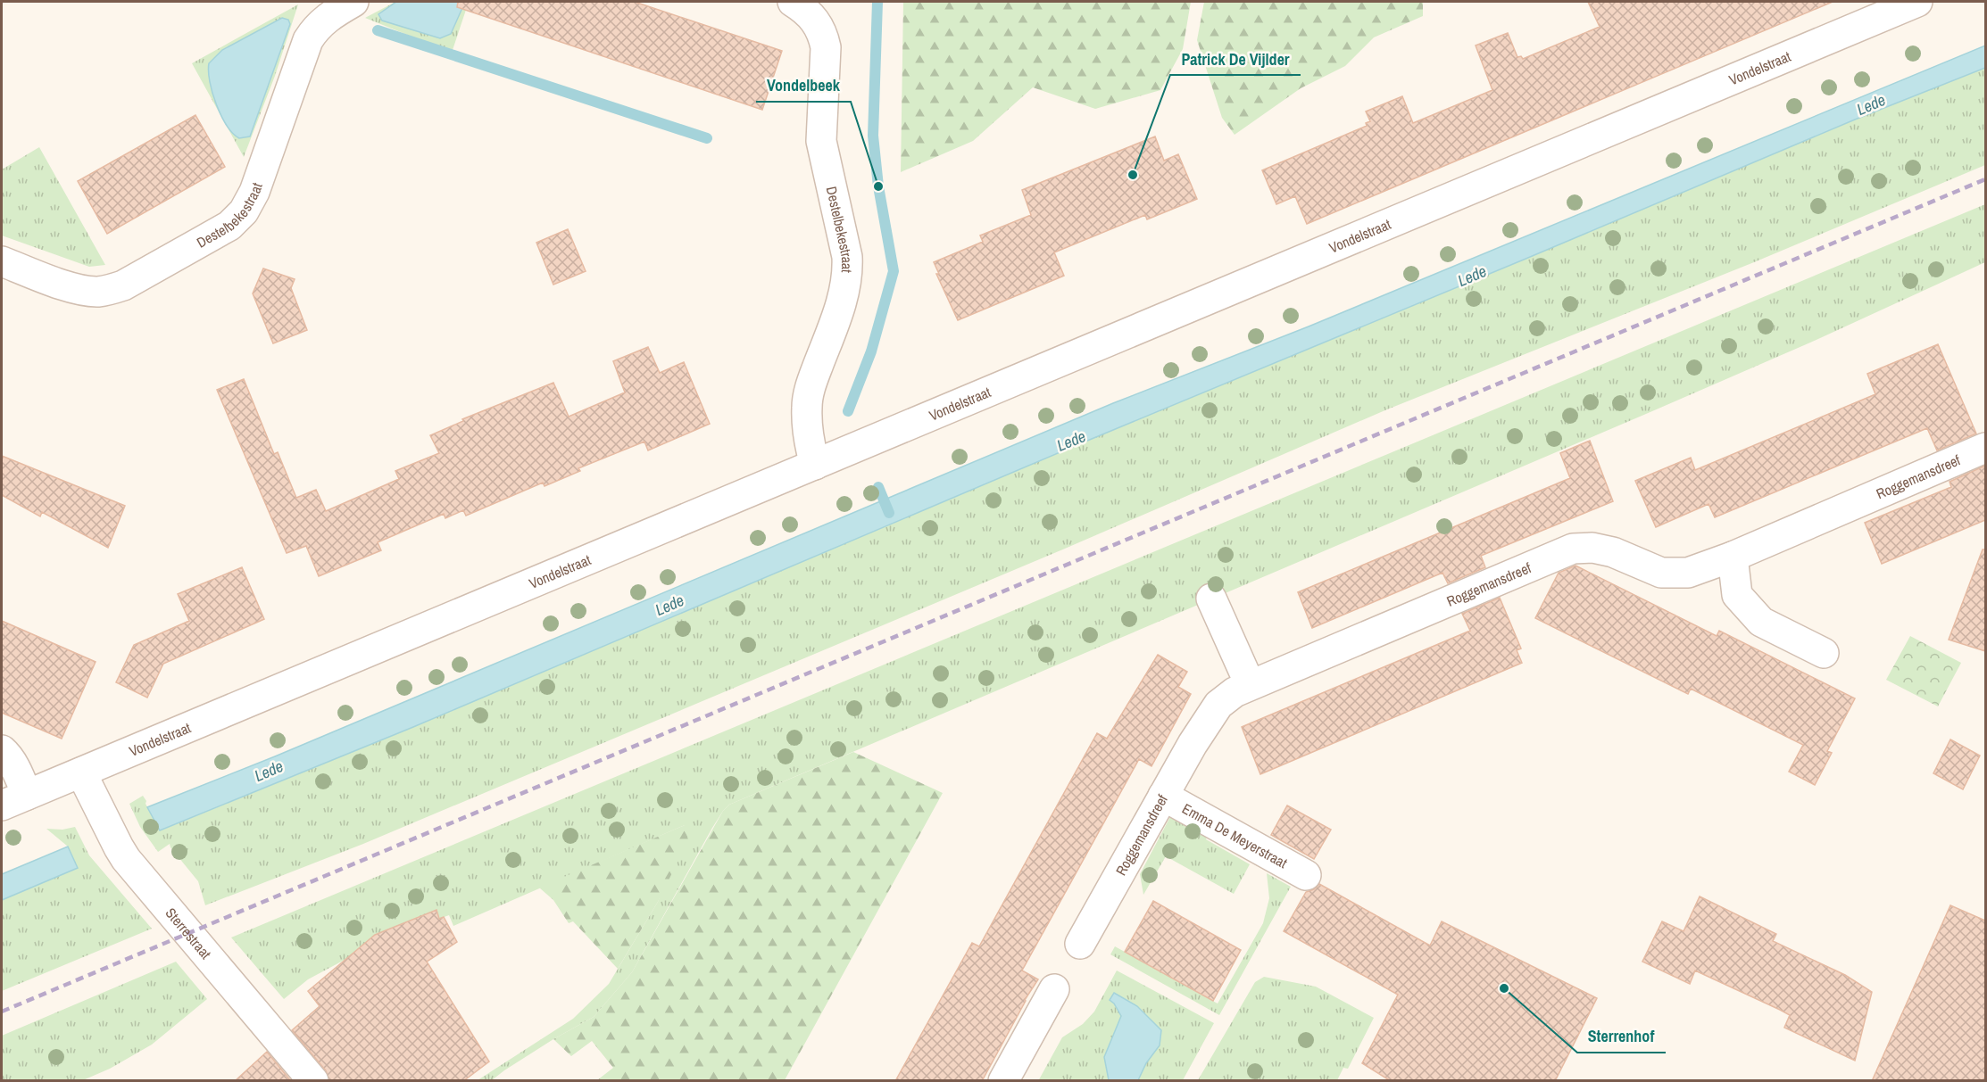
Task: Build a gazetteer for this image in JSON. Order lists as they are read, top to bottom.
{
  "streets": {
    "street": [
      "Vondelstraat",
      "Destelbekestraat",
      "Roggemansdreef",
      "Emma De Meyerstraat",
      "Sterrestraat"
    ]
  },
  "crossings": [
    ["Vondelstraat", "Destelbekestraat"],
    ["Vondelstraat", "Sterrestraat"],
    ["Roggemansdreef", "Emma De Meyerstraat"]
  ],
  "water": ["Lede"],
  "places": ["Patrick De Vijlder", "Vondelbeek", "Sterrenhof"]
}
